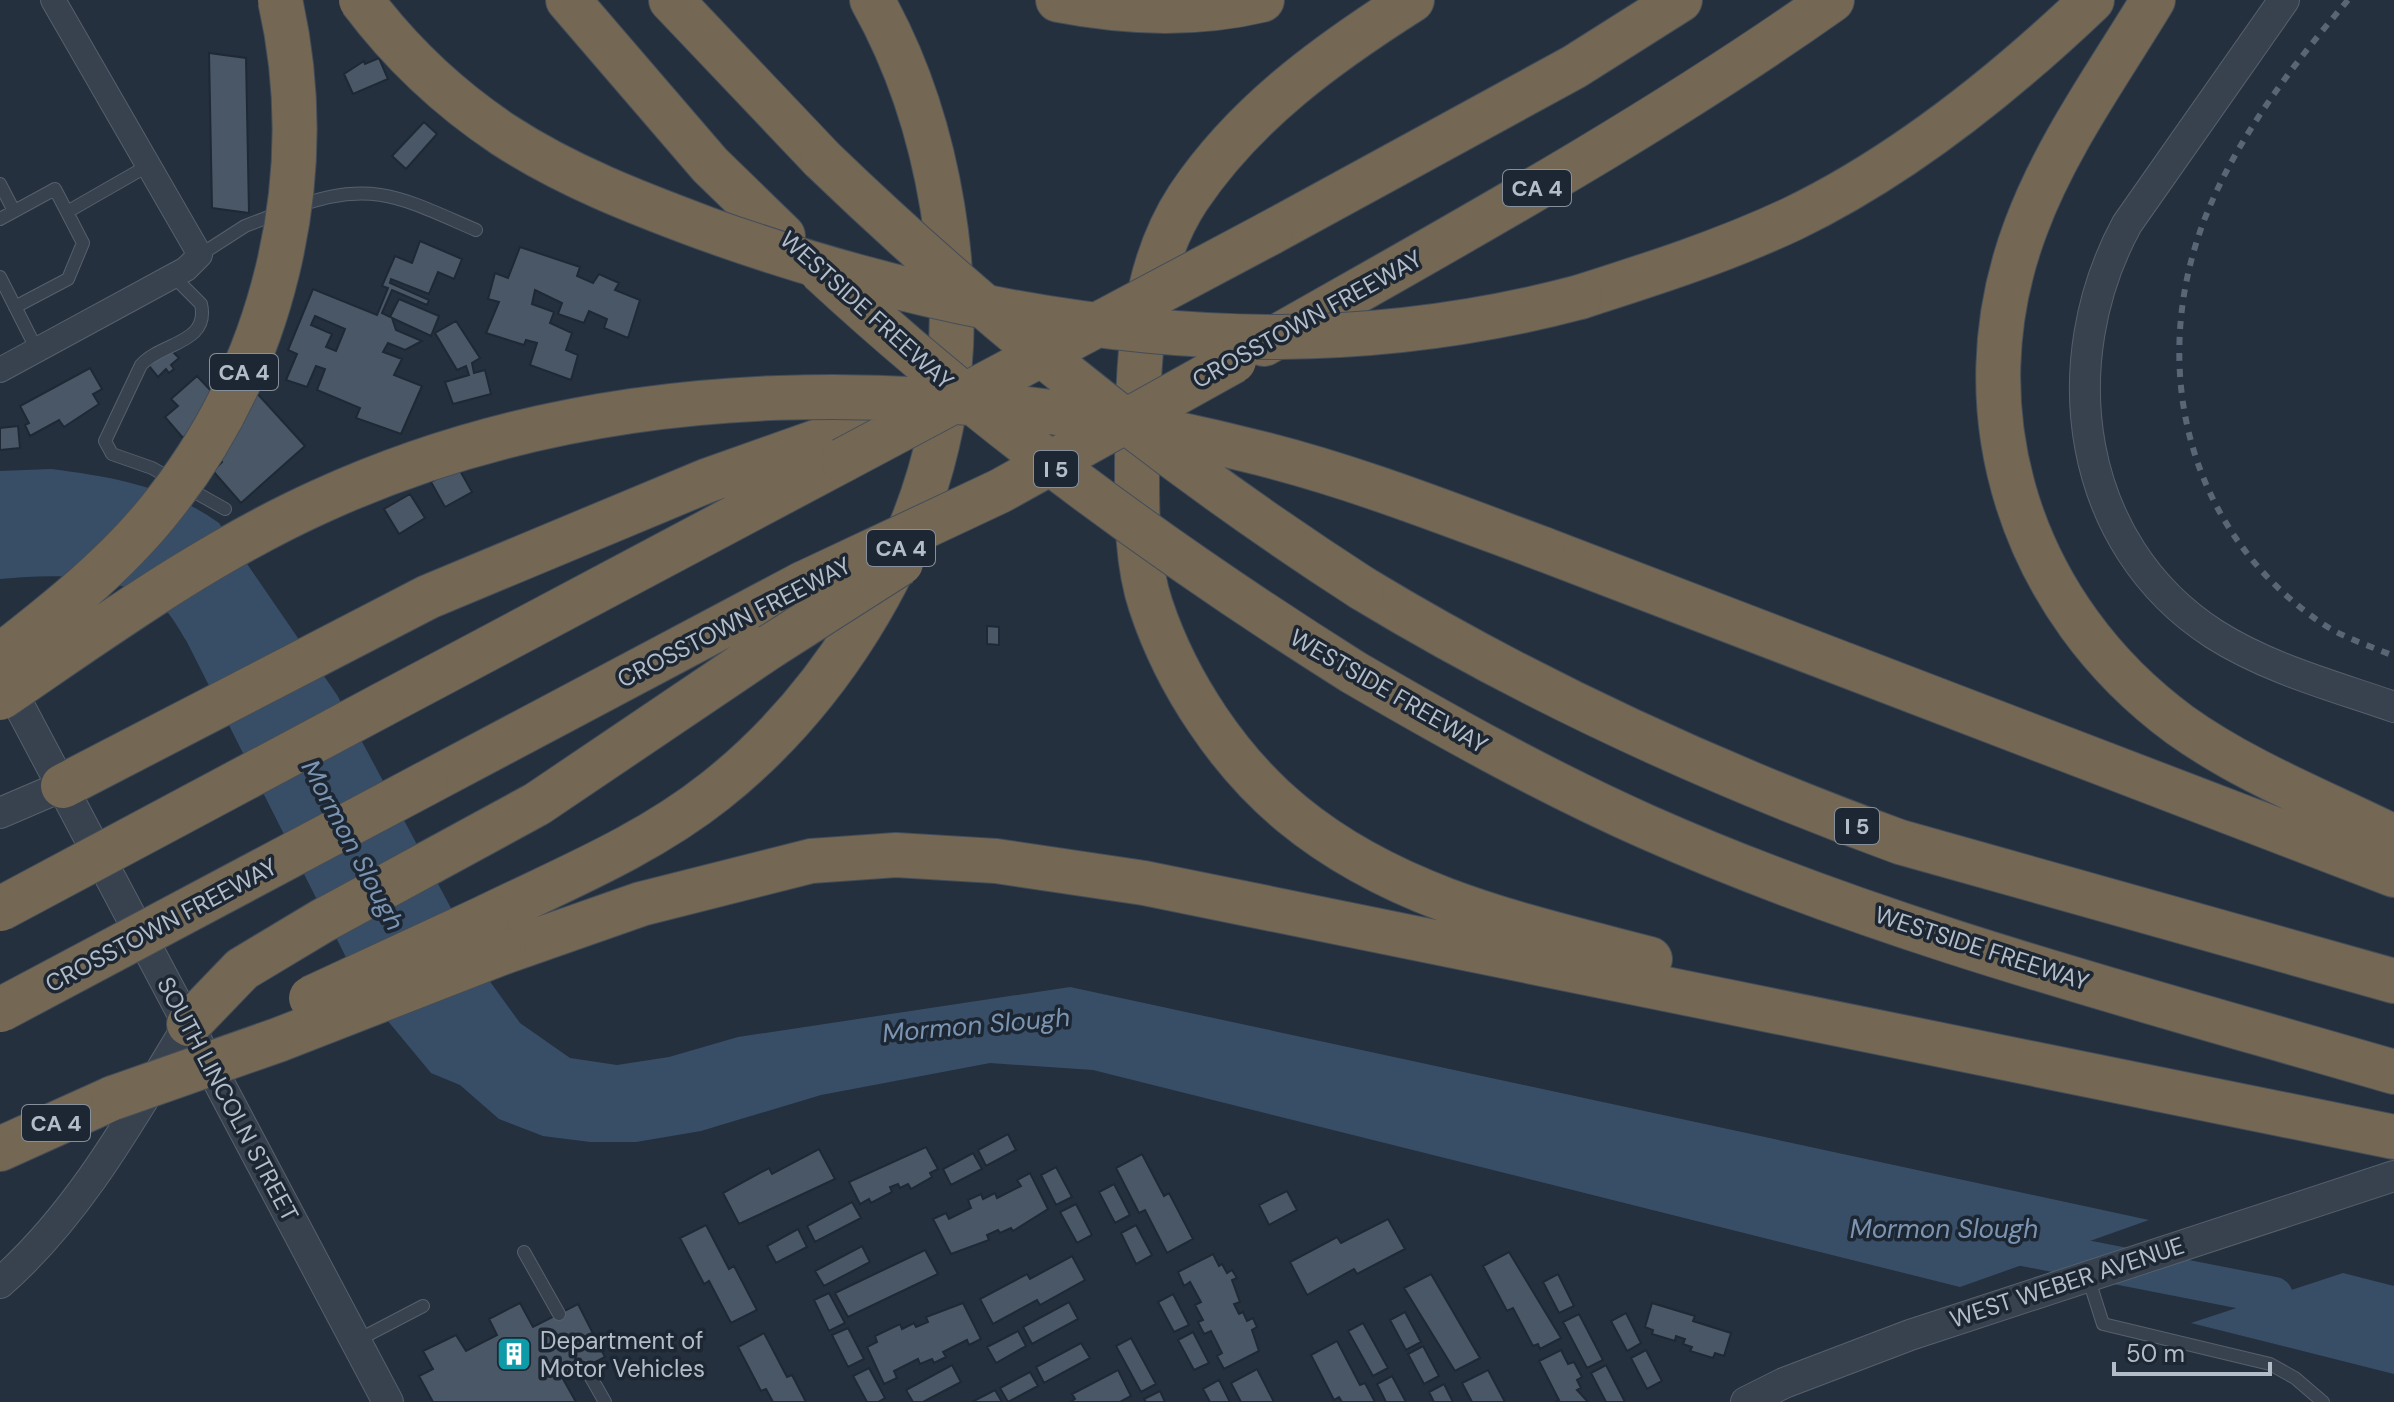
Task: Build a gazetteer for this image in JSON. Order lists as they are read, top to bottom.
{
  "streets": {
    "highway": [
      "CA 4",
      "WESTSIDE FREEWAY",
      "CROSSTOWN FREEWAY",
      "I 5"
    ],
    "street": ["SOUTH LINCOLN STREET", "WEST WEBER AVENUE"]
  },
  "water": ["Mormon Slough"],
  "places": {
    "building": ["Department of Motor Vehicles"]
  },
  "scale_bar": "50 m"
}
